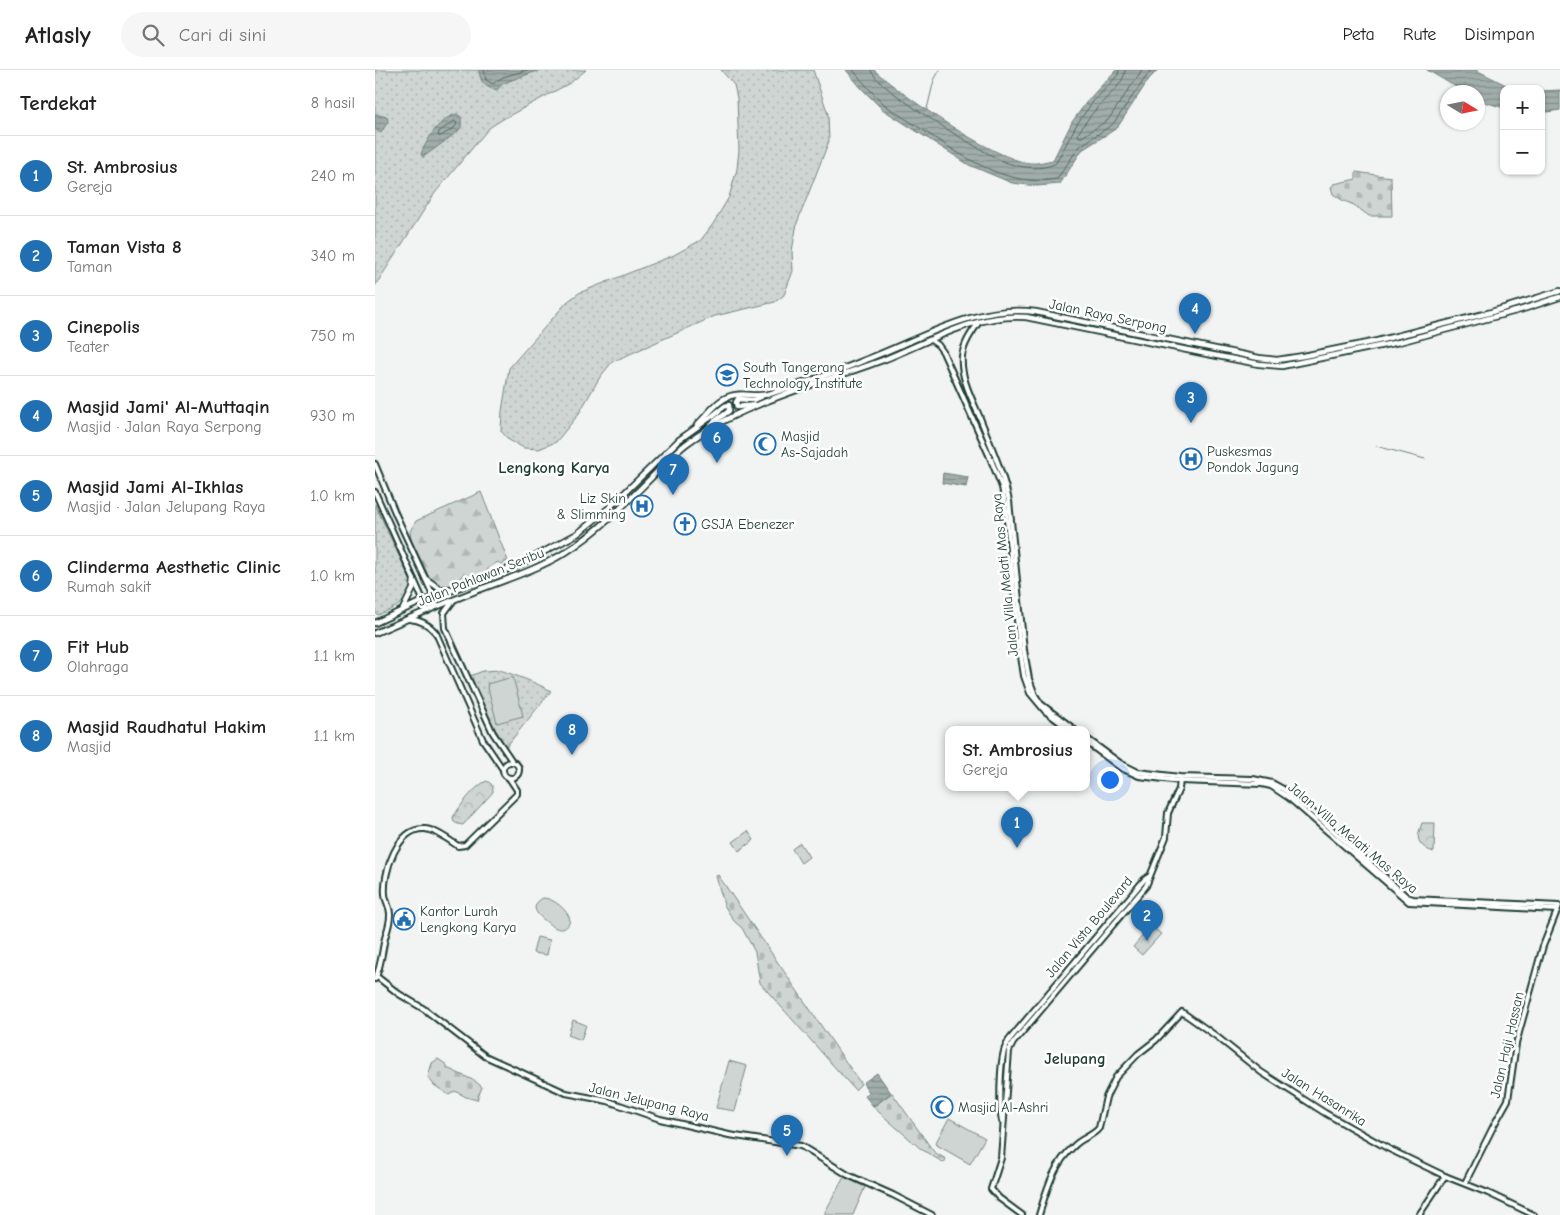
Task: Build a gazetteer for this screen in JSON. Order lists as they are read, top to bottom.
{
  "streets": {
    "main road": ["Jalan Raya Serpong", "Jalan Pahlawan Seribu"],
    "street": [
      "Jalan Villa Melati Mas Raya",
      "Jalan Vista Boulevard",
      "Jalan Haji Hassan",
      "Jalan Hasanrika",
      "Jalan Jelupang Raya"
    ]
  },
  "crossings": [
    ["Jalan Raya Serpong", "Jalan Villa Melati Mas Raya"],
    ["Jalan Raya Serpong", "Jalan Pahlawan Seribu"],
    ["Jalan Villa Melati Mas Raya", "Jalan Haji Hassan"],
    ["Jalan Haji Hassan", "Jalan Hasanrika"]
  ],
  "districts": ["Lengkong Karya", "Jelupang"],
  "places": {
    "school or university": ["South Tangerang Technology Institute"],
    "mosque": ["Masjid As-Sajadah", "Masjid Al-Ashri"],
    "hospital": ["Puskesmas Pondok Jagung", "Liz Skin & Slimming"],
    "church": ["GSJA Ebenezer"],
    "public building": ["Kantor Lurah Lengkong Karya"]
  },
  "north": "right",
  "page": {
    "header": "Atlasly",
    "search": "Cari di sini",
    "nav": ["Peta", "Rute", "Disimpan"],
    "heading": ["Terdekat", "8 hasil"],
    "map_buttons": ["+", "−"],
    "list": [
      {
        "mark": "1",
        "name": "St. Ambrosius",
        "note": "Gereja",
        "value": "240 m"
      },
      {
        "mark": "2",
        "name": "Taman Vista 8",
        "note": "Taman",
        "value": "340 m"
      },
      {
        "mark": "3",
        "name": "Cinepolis",
        "note": "Teater",
        "value": "750 m"
      },
      {
        "mark": "4",
        "name": "Masjid Jami' Al-Muttaqin",
        "note": "Masjid · Jalan Raya Serpong",
        "value": "930 m"
      },
      {
        "mark": "5",
        "name": "Masjid Jami Al-Ikhlas",
        "note": "Masjid · Jalan Jelupang Raya",
        "value": "1.0 km"
      },
      {
        "mark": "6",
        "name": "Clinderma Aesthetic Clinic",
        "note": "Rumah sakit",
        "value": "1.0 km"
      },
      {
        "mark": "7",
        "name": "Fit Hub",
        "note": "Olahraga",
        "value": "1.1 km"
      },
      {
        "mark": "8",
        "name": "Masjid Raudhatul Hakim",
        "note": "Masjid",
        "value": "1.1 km"
      }
    ],
    "pins": [
      "4",
      "3",
      "6",
      "7",
      "8",
      "1",
      "2",
      "5"
    ],
    "popup": ["St. Ambrosius", "Gereja"]
  }
}
